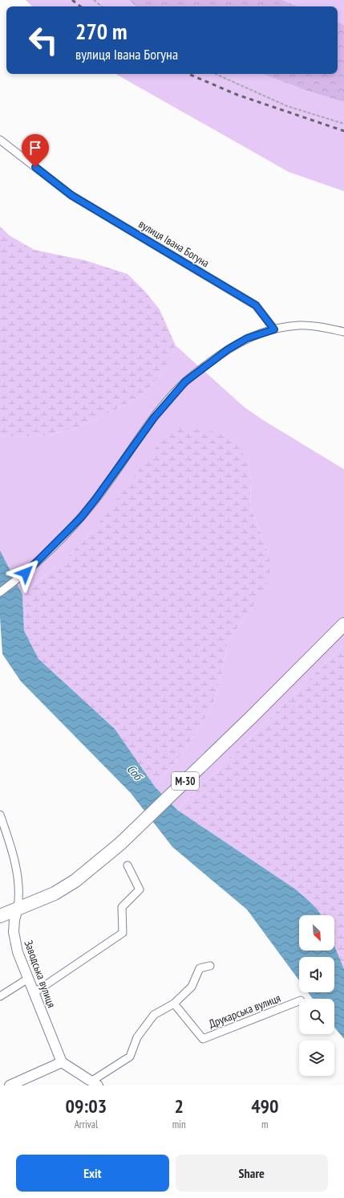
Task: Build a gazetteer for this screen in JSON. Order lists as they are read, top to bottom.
{
  "streets": {
    "highway": ["М-30"],
    "street": ["вулиця Івана Богуна", "Заводська вулиця", "Друкарська вулиця"]
  },
  "crossings": [
    ["М-30", "Заводська вулиця"]
  ],
  "water": ["Соб"],
  "north": "bottom right",
  "page": {
    "turn": ["270 m", "вулиця Івана Богуна"],
    "eta": [
      "09:03",
      "Arrival",
      "2",
      "min",
      "490",
      "m"
    ],
    "buttons": ["Exit", "Share"]
  }
}
